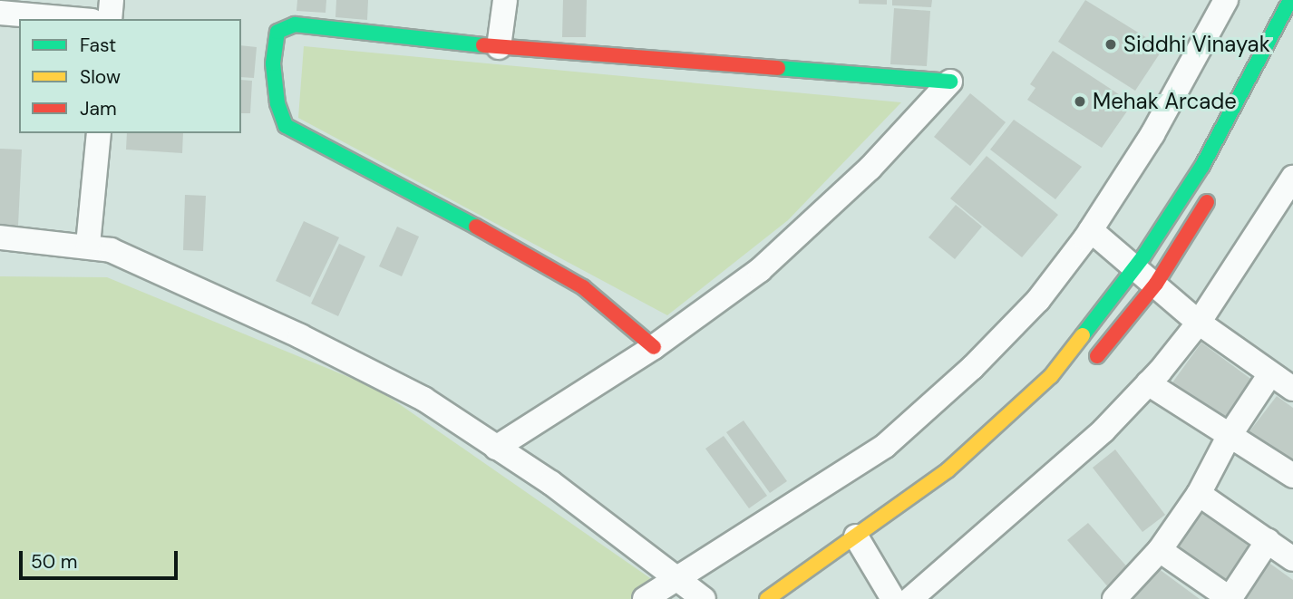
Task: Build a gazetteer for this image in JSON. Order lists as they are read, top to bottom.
{
  "places": ["Siddhi Vinayak", "Mehak Arcade"],
  "legend": ["Fast", "Slow", "Jam"],
  "scale_bar": "50 m"
}
